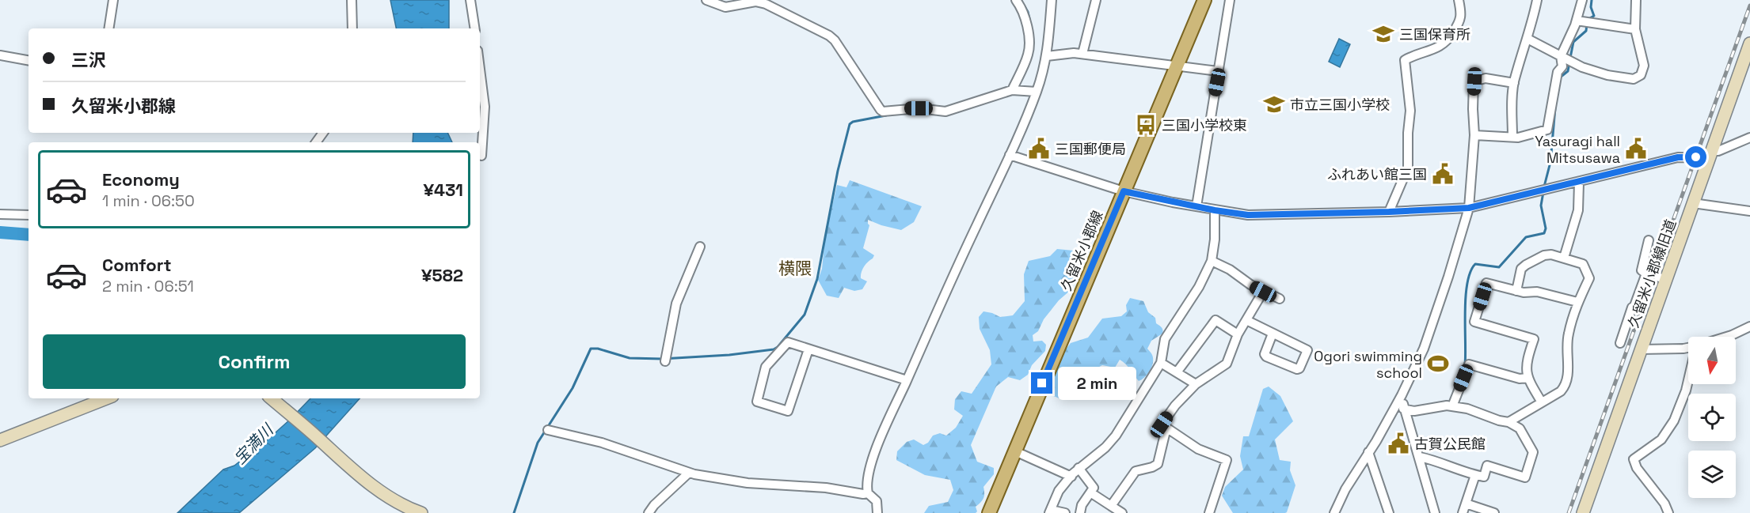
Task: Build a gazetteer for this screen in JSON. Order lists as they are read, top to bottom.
{
  "streets": {
    "main road": ["久留米小郡線"],
    "street": ["久留米小郡線旧道"]
  },
  "districts": ["横隈"],
  "water": ["宝満川"],
  "places": {
    "school or university": ["三国保育所", "市立三国小学校"],
    "bus stop": ["三国小学校東"],
    "public building": [
      "三国郵便局",
      "Yasuragi hall Mitsusawa",
      "ふれあい館三国",
      "古賀公民館"
    ],
    "sports": ["Ogori swimming school"]
  },
  "north": "bottom",
  "page": {
    "banner": ["三沢", "久留米小郡線"],
    "list": [
      {
        "name": "Economy",
        "note": "1 min · 06:50",
        "value": "¥431"
      },
      {
        "name": "Comfort",
        "note": "2 min · 06:51",
        "value": "¥582"
      }
    ],
    "buttons": "Confirm",
    "bubble": "2 min"
  }
}
